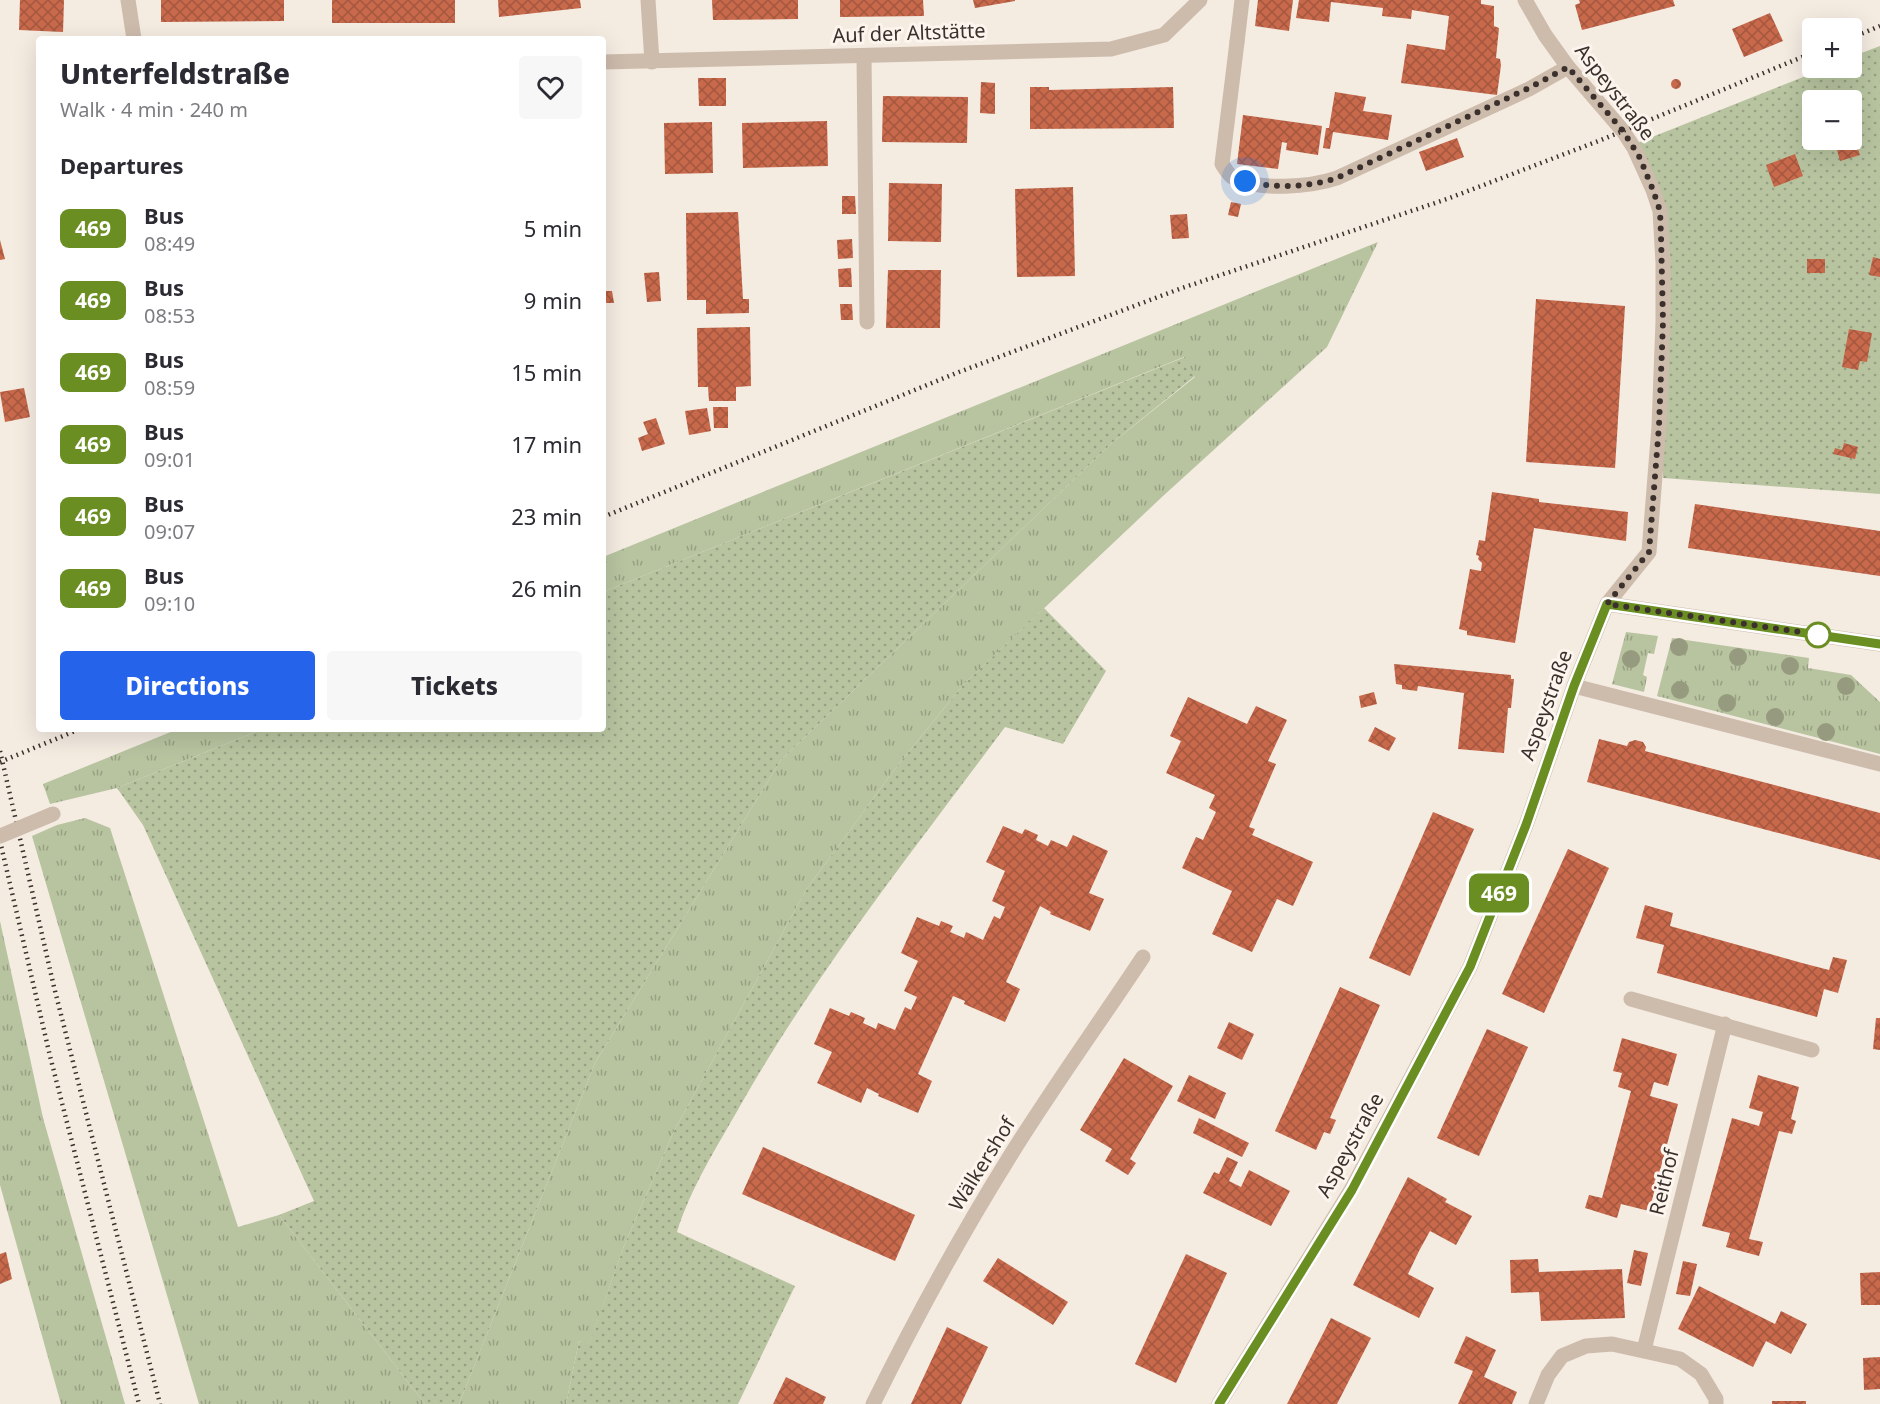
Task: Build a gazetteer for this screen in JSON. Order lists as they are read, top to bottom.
{
  "streets": {
    "street": [
      "Auf der Altstätte",
      "Aspeystraße",
      "Wälkershof",
      "Reithof"
    ]
  },
  "lines": ["bus line 469"],
  "page": {
    "on_map": "469",
    "map_buttons": ["+", "−"],
    "heading": [
      ["Unterfeldstraße", "Walk · 4 min · 240 m"],
      "Departures"
    ],
    "list": [
      {
        "mark": "469",
        "name": "Bus",
        "note": "08:49",
        "value": "5 min"
      },
      {
        "mark": "469",
        "name": "Bus",
        "note": "08:53",
        "value": "9 min"
      },
      {
        "mark": "469",
        "name": "Bus",
        "note": "08:59",
        "value": "15 min"
      },
      {
        "mark": "469",
        "name": "Bus",
        "note": "09:01",
        "value": "17 min"
      },
      {
        "mark": "469",
        "name": "Bus",
        "note": "09:07",
        "value": "23 min"
      },
      {
        "mark": "469",
        "name": "Bus",
        "note": "09:10",
        "value": "26 min"
      }
    ],
    "buttons": ["Directions", "Tickets"]
  }
}
